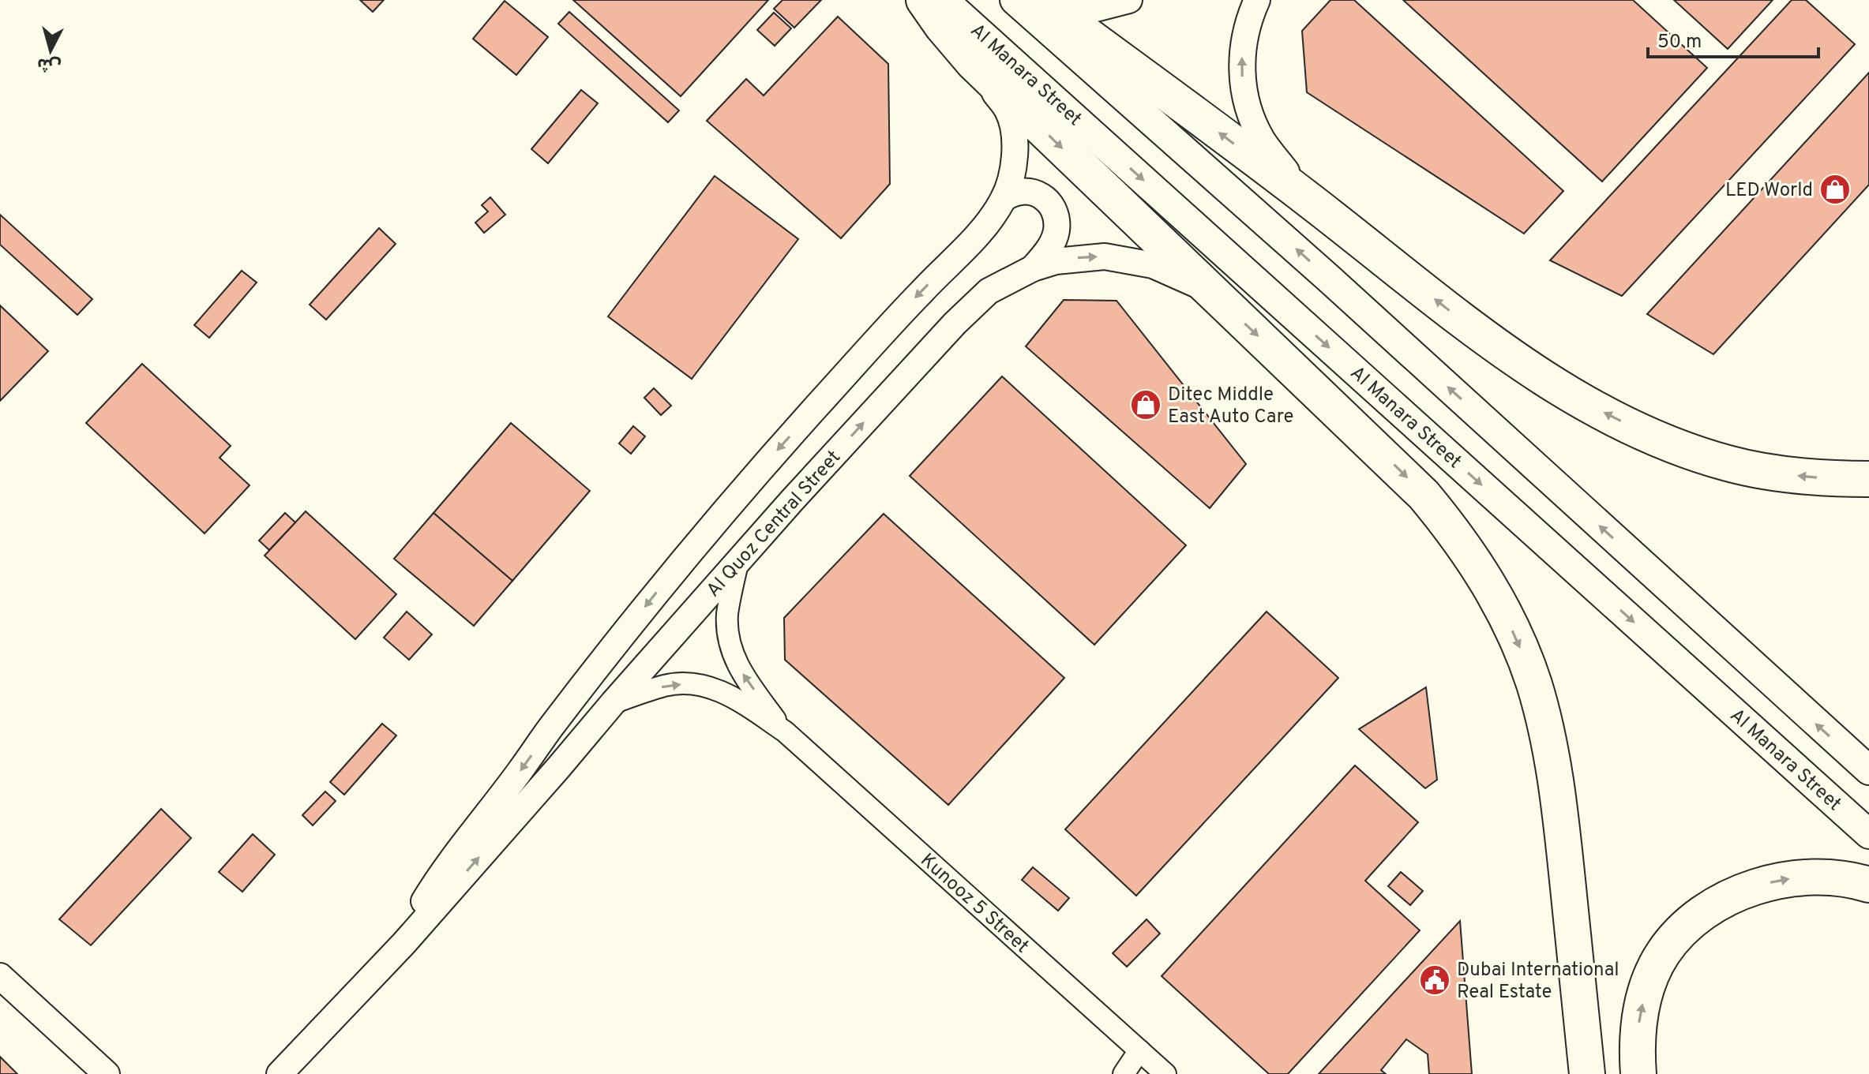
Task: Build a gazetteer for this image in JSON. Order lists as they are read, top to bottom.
{
  "streets": {
    "main road": ["Al Manara Street"],
    "street": ["Al Quoz Central Street", "Kunooz 5 Street"]
  },
  "crossings": [
    ["Al Quoz Central Street", "Kunooz 5 Street"]
  ],
  "places": {
    "shop": ["LED World", "Ditec Middle East Auto Care"],
    "public building": ["Dubai International Real Estate"]
  },
  "scale_bar": "50 m",
  "north": "bottom"
}
